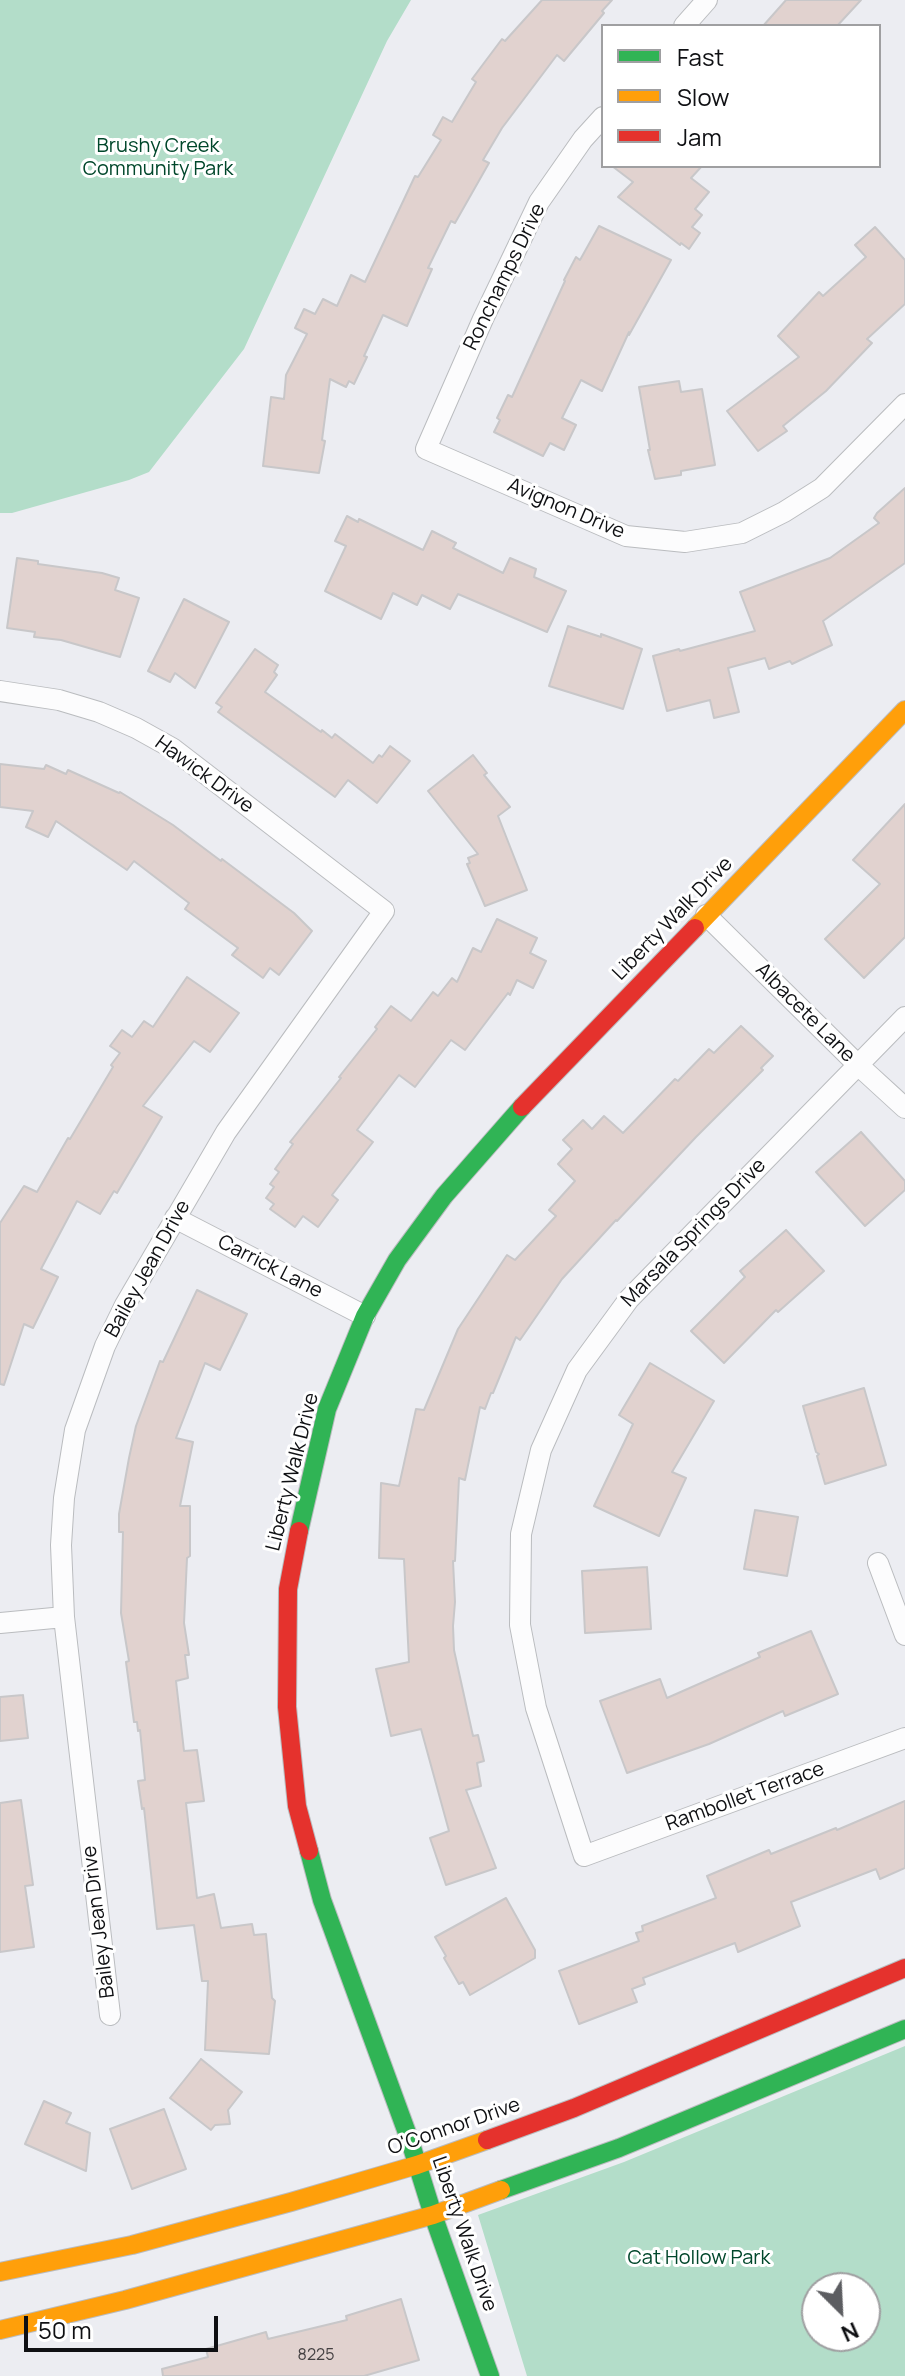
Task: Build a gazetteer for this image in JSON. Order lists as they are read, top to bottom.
{
  "streets": {
    "street": [
      "Ronchamps Drive",
      "Avignon Drive",
      "Hawick Drive",
      "Liberty Walk Drive",
      "Albacete Lane",
      "Marsala Springs Drive",
      "Carrick Lane",
      "Bailey Jean Drive",
      "Rambollet Terrace",
      "O'Connor Drive"
    ]
  },
  "crossings": [
    ["Ronchamps Drive", "Avignon Drive"],
    ["Hawick Drive", "Bailey Jean Drive"],
    ["Liberty Walk Drive", "Albacete Lane"],
    ["Liberty Walk Drive", "Carrick Lane"],
    ["Liberty Walk Drive", "O'Connor Drive"],
    ["Albacete Lane", "Marsala Springs Drive"],
    ["Marsala Springs Drive", "Rambollet Terrace"],
    ["Carrick Lane", "Bailey Jean Drive"]
  ],
  "parks": ["Brushy Creek Community Park", "Cat Hollow Park"],
  "house_numbers": ["8225"],
  "legend": ["Fast", "Slow", "Jam"],
  "scale_bar": "50 m",
  "north": "bottom right"
}
